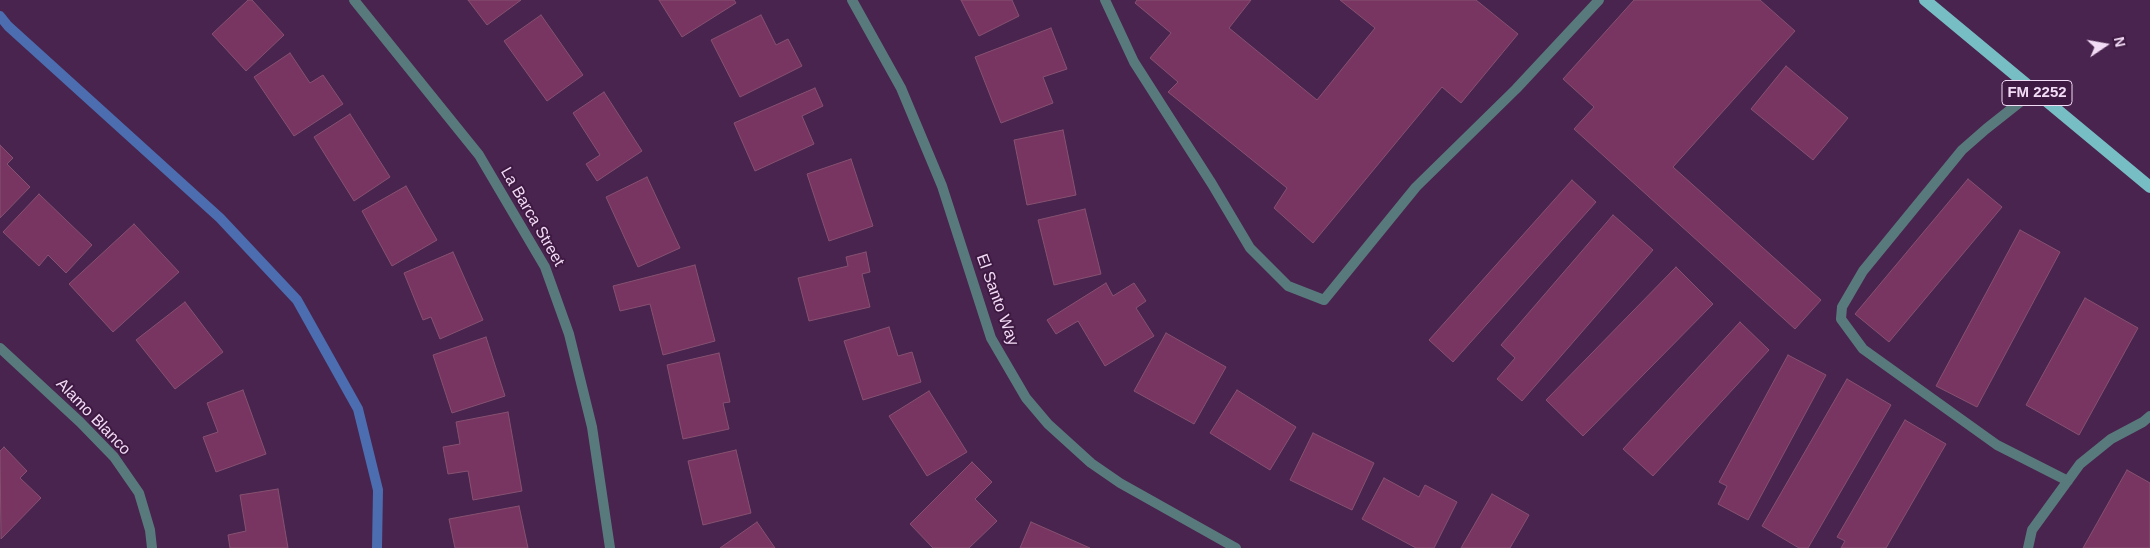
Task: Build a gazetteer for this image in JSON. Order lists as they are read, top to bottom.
{
  "streets": {
    "main road": ["FM 2252"],
    "street": ["La Barca Street", "El Santo Way", "Alamo Blanco"]
  },
  "north": "right"
}
